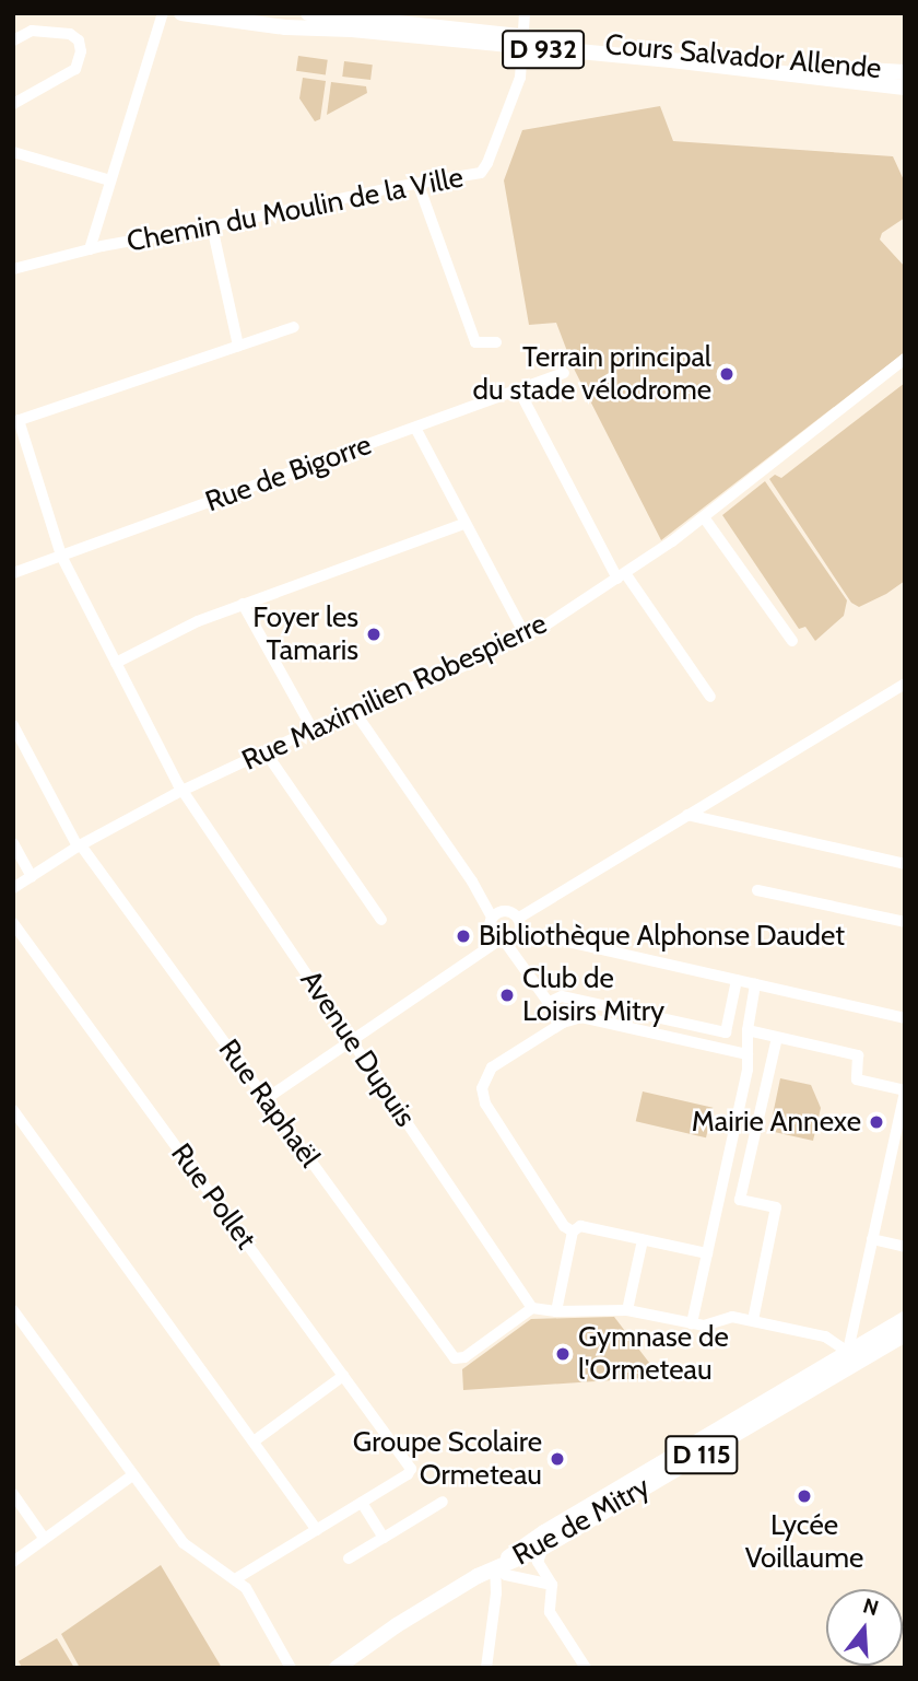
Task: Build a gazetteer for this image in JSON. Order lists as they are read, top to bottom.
{
  "streets": {
    "main road": [
      "D 932",
      "Cours Salvador Allende",
      "D 115",
      "Rue de Mitry"
    ],
    "street": [
      "Chemin du Moulin de la Ville",
      "Rue de Bigorre",
      "Rue Maximilien Robespierre",
      "Avenue Dupuis",
      "Rue Raphaël",
      "Rue Pollet"
    ]
  },
  "crossings": [
    ["Cours Salvador Allende", "Chemin du Moulin de la Ville"],
    ["Rue de Bigorre", "Avenue Dupuis"],
    ["Rue Maximilien Robespierre", "Avenue Dupuis"],
    ["Rue Maximilien Robespierre", "Rue Raphaël"],
    ["Avenue Dupuis", "Rue Raphaël"]
  ],
  "places": [
    "Terrain principal du stade vélodrome",
    "Foyer les Tamaris",
    "Bibliothèque Alphonse Daudet",
    "Club de Loisirs Mitry",
    "Mairie Annexe",
    "Gymnase de l'Ormeteau",
    "Groupe Scolaire Ormeteau",
    "Lycée Voillaume"
  ],
  "north": "top"
}
